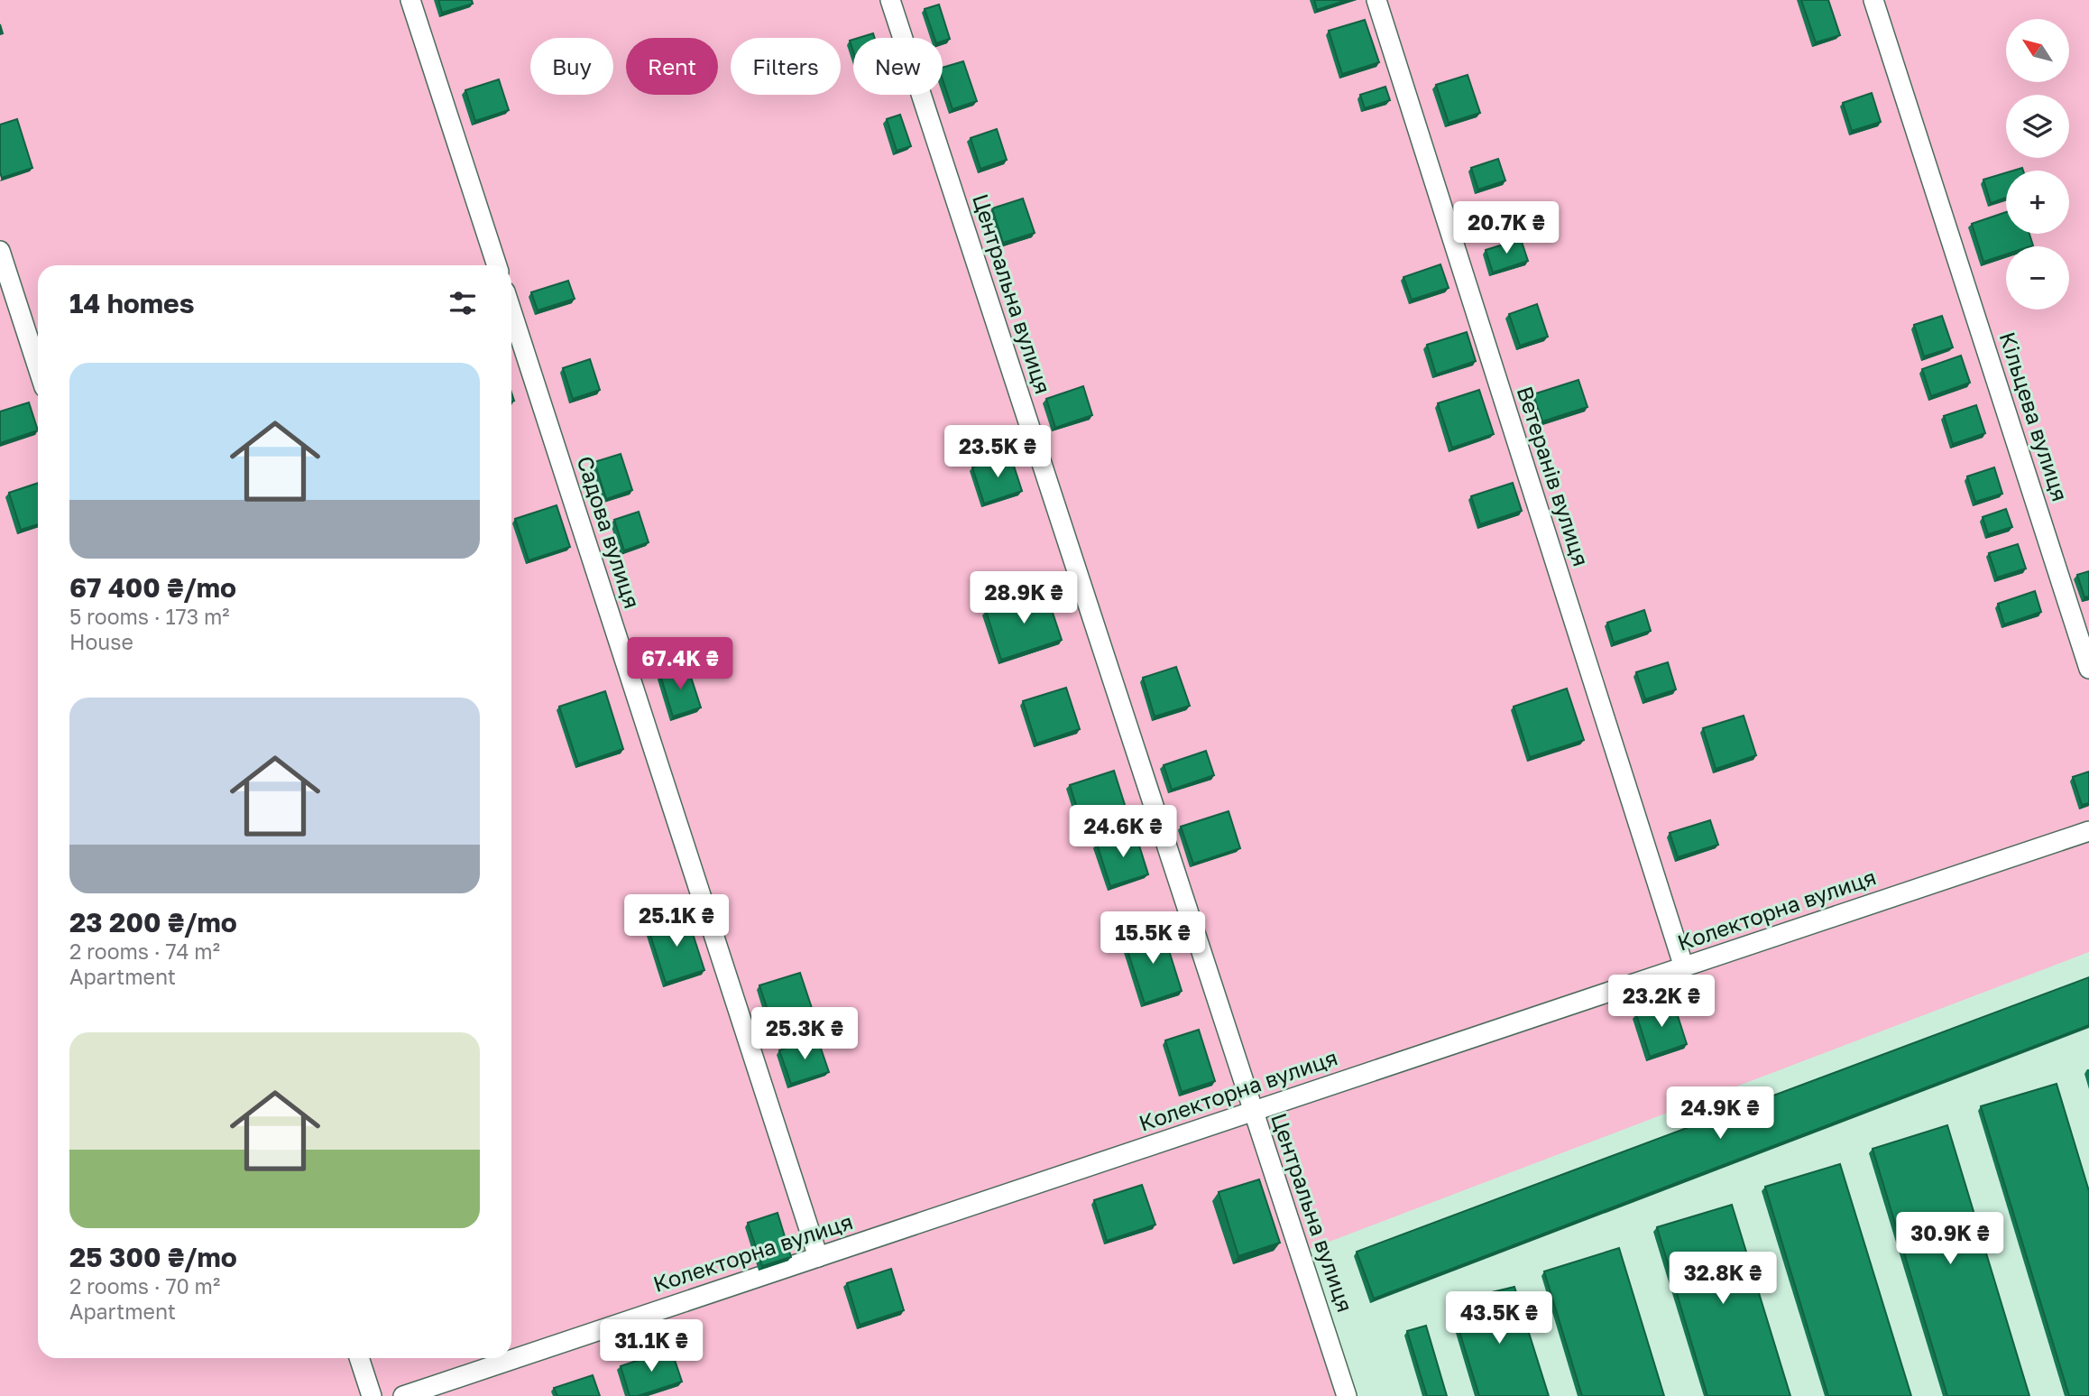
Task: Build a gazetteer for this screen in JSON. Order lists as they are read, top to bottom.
{
  "streets": {
    "lane": [
      "Центральна вулиця",
      "Кільцева вулиця",
      "Ветеранів вулиця",
      "Садова вулиця",
      "Колекторна вулиця"
    ]
  },
  "crossings": [
    ["Центральна вулиця", "Колекторна вулиця"],
    ["Ветеранів вулиця", "Колекторна вулиця"],
    ["Садова вулиця", "Колекторна вулиця"]
  ],
  "north": "top left",
  "page": {
    "map_buttons": ["+", "−"],
    "chip": [
      "Buy",
      "Rent",
      "Filters",
      "New"
    ],
    "price": [
      "20.7K ₴",
      "23.5K ₴",
      "28.9K ₴",
      "67.4K ₴",
      "24.6K ₴",
      "25.1K ₴",
      "15.5K ₴",
      "23.2K ₴",
      "25.3K ₴",
      "24.9K ₴",
      "30.9K ₴",
      "32.8K ₴",
      "43.5K ₴",
      "31.1K ₴"
    ],
    "heading": "14 homes",
    "list": [
      {
        "name": "67 400 ₴/mo",
        "note": "5 rooms · 173 m² · House"
      },
      {
        "name": "23 200 ₴/mo",
        "note": "2 rooms · 74 m² · Apartment"
      },
      {
        "name": "25 300 ₴/mo",
        "note": "2 rooms · 70 m² · Apartment"
      }
    ]
  }
}
